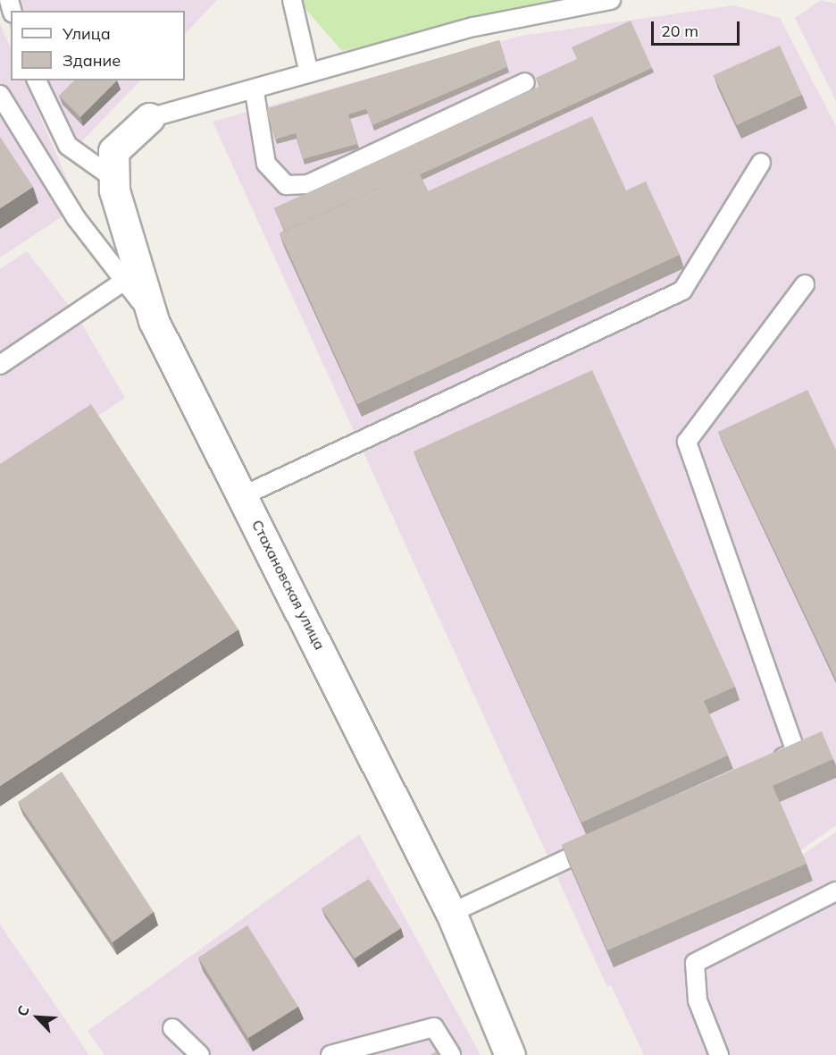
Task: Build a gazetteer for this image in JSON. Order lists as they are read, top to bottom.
{
  "streets": {
    "street": ["Стахановская улица"]
  },
  "legend": ["Улица", "Здание"],
  "scale_bar": "20 m",
  "north": "top left"
}
